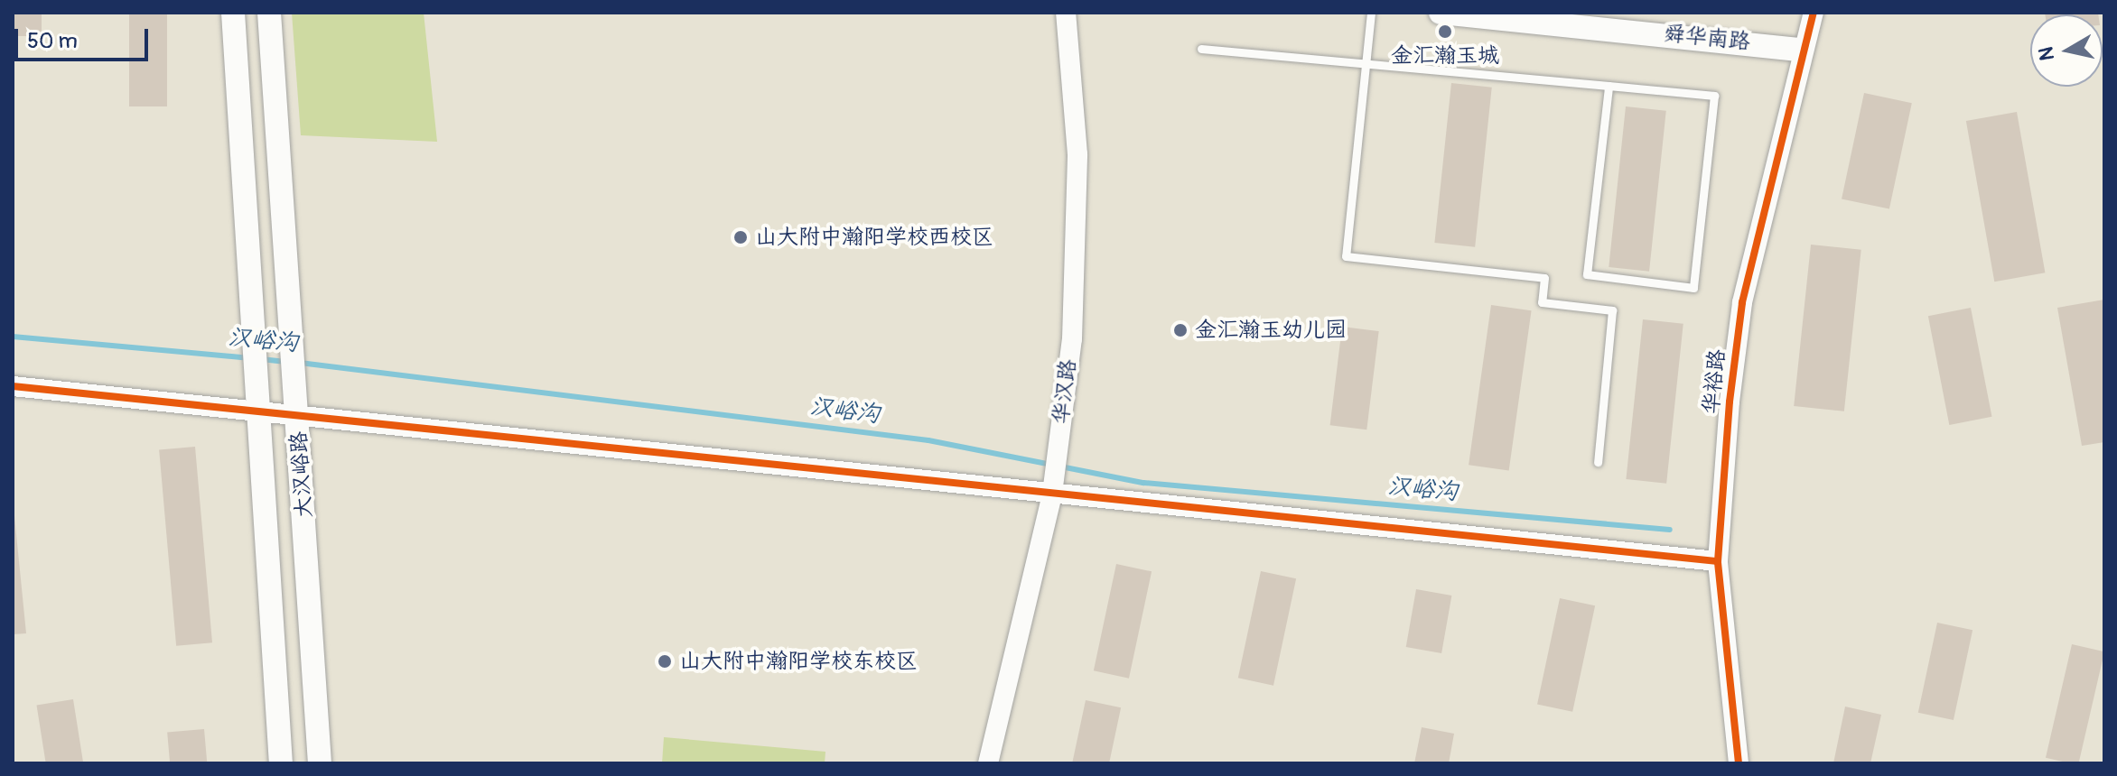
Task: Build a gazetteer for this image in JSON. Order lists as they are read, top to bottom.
{
  "streets": {
    "main road": ["舜华南路", "大汉峪路"],
    "street": ["华裕路", "华汉路"]
  },
  "crossings": [
    ["舜华南路", "华裕路"]
  ],
  "water": ["汉峪沟"],
  "places": [
    "金汇瀚玉城",
    "山大附中瀚阳学校西校区",
    "金汇瀚玉幼儿园",
    "山大附中瀚阳学校东校区"
  ],
  "scale_bar": "50 m",
  "north": "left"
}
